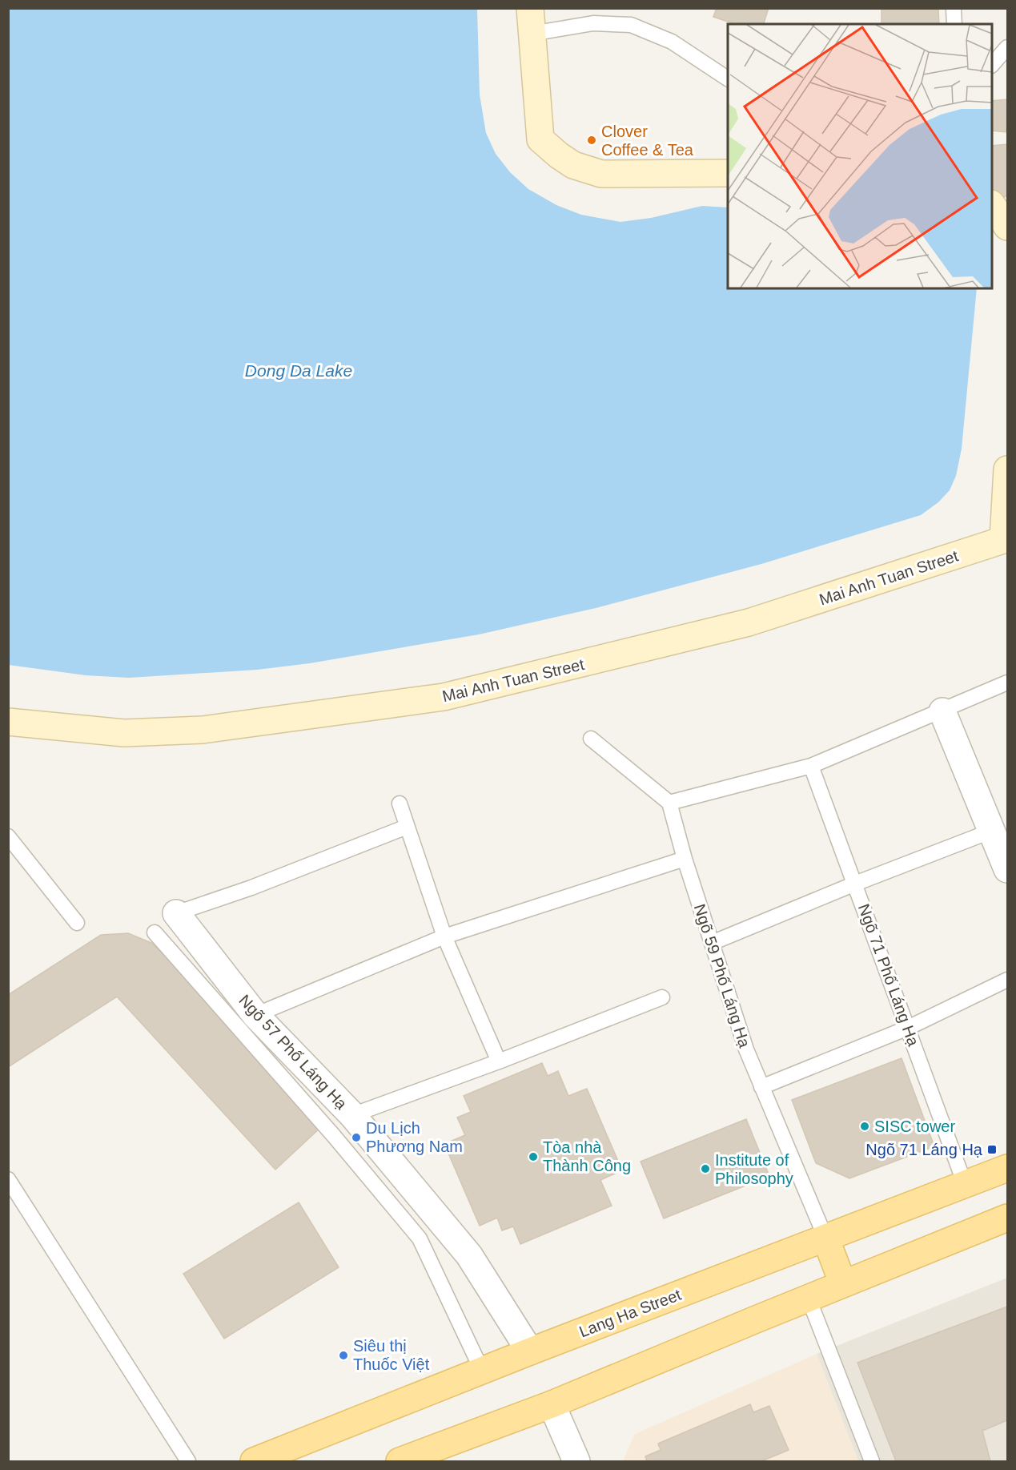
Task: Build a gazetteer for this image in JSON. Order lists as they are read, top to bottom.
{
  "streets": {
    "main road": ["Lang Ha Street"],
    "street": ["Mai Anh Tuan Street", "Ngõ 57 Phố Láng Hạ"],
    "lane": ["Ngõ 71 Phố Láng Hạ", "Ngõ 59 Phố Láng Hạ"]
  },
  "crossings": [
    ["Ngõ 71 Phố Láng Hạ", "Lang Ha Street"],
    ["Ngõ 59 Phố Láng Hạ", "Lang Ha Street"],
    ["Ngõ 57 Phố Láng Hạ", "Lang Ha Street"]
  ],
  "water": ["Dong Da Lake"],
  "places": {
    "other": [
      "Clover Coffee & Tea",
      "SISC tower",
      "Du Lịch Phương Nam",
      "Tòa nhà Thành Công",
      "Institute of Philosophy",
      "Siêu thị Thuốc Việt"
    ],
    "transit": ["Ngõ 71 Láng Hạ"]
  }
}
